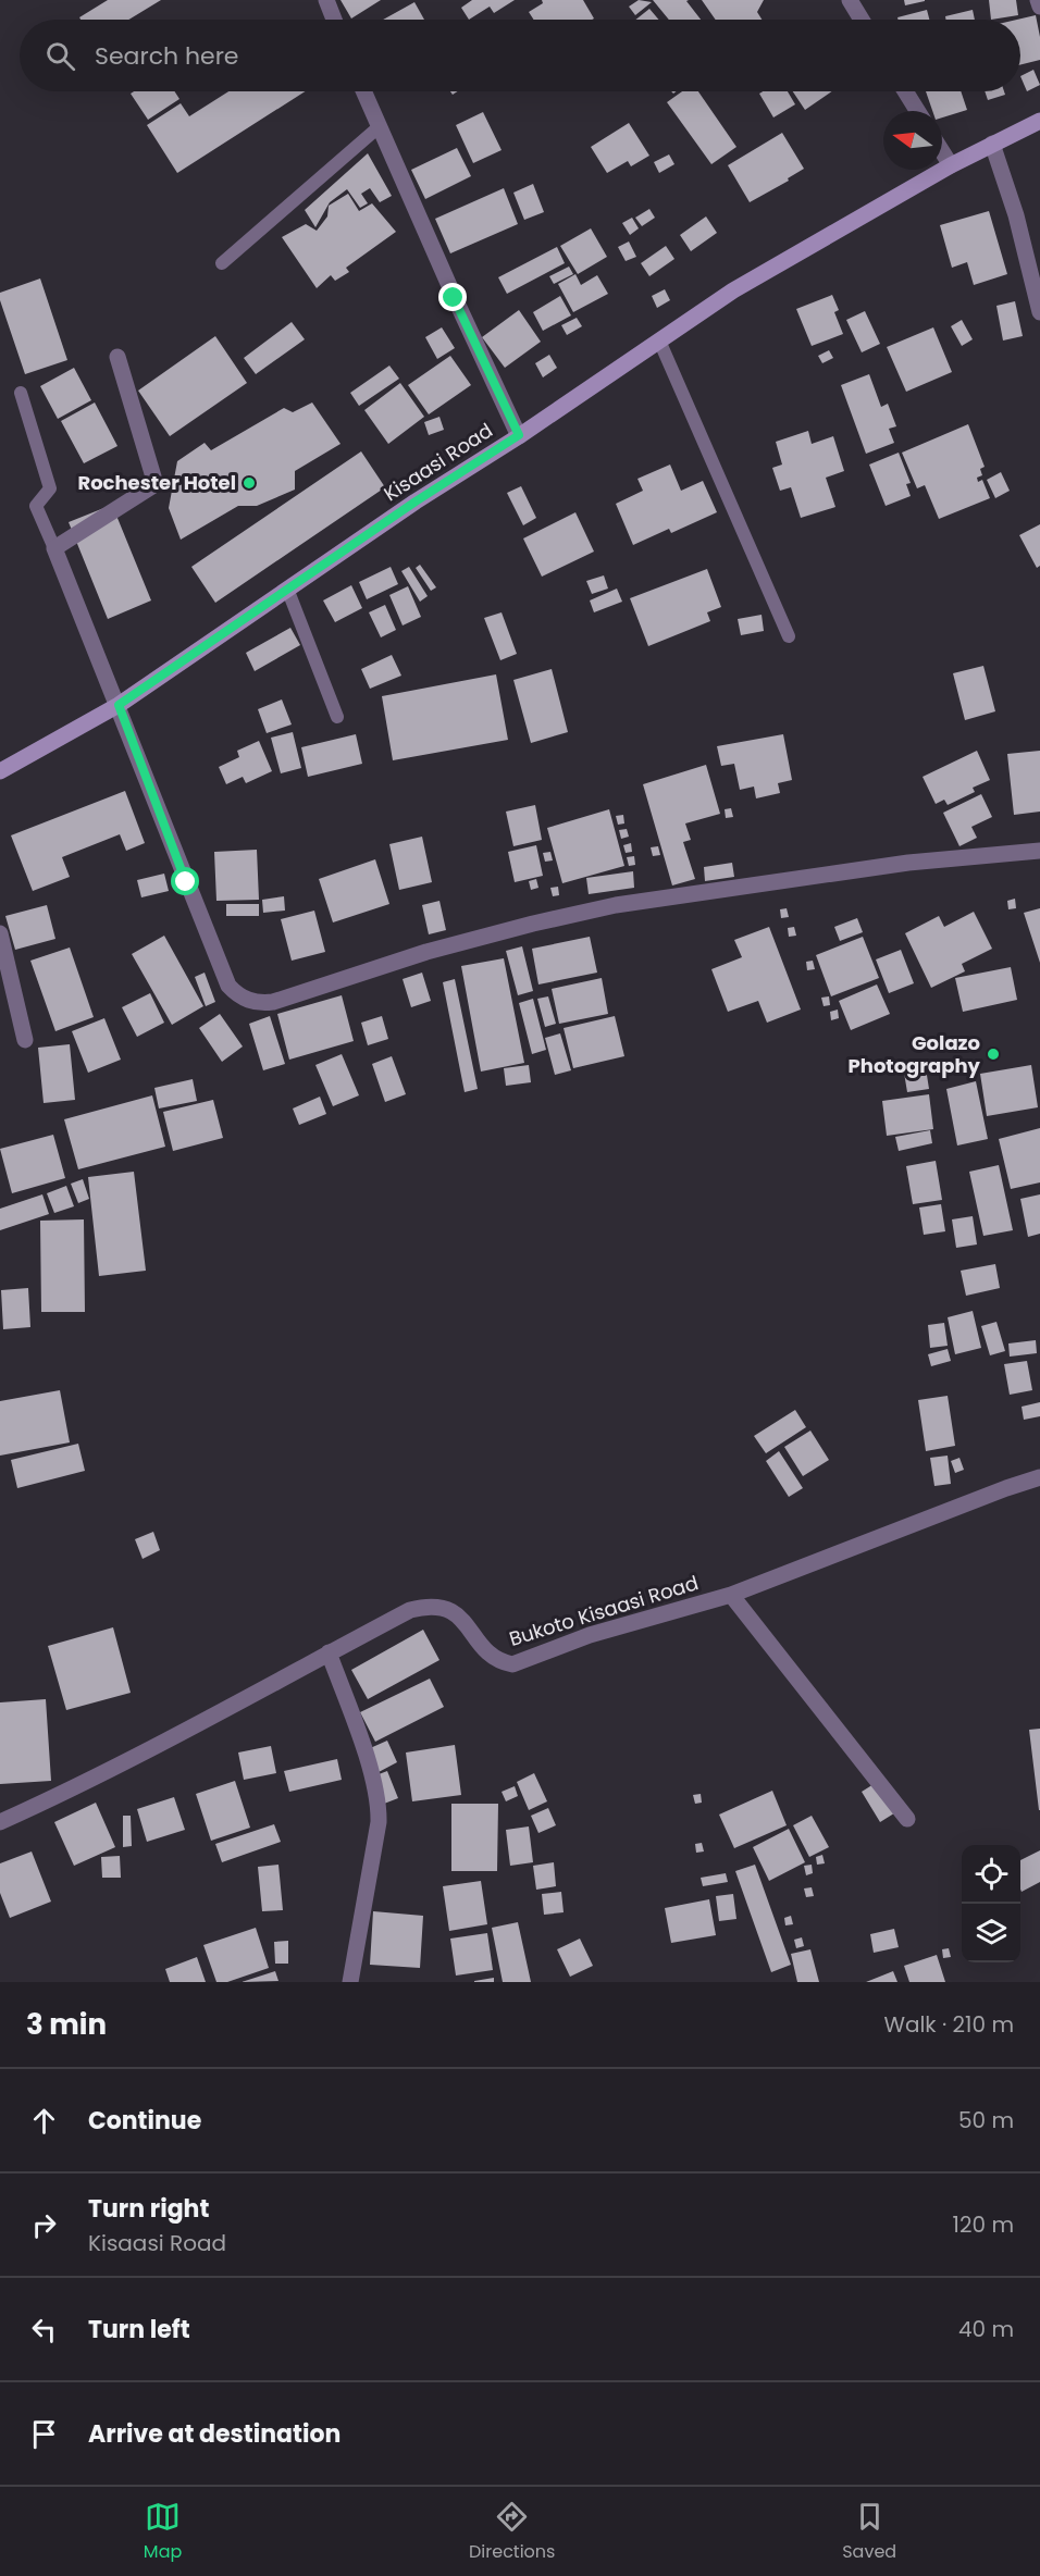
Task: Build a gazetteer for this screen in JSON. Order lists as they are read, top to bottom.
{
  "streets": {
    "main road": ["Kisaasi Road"],
    "street": ["Bukoto Kisaasi Road"]
  },
  "places": ["Rochester Hotel", "Golazo Photography"],
  "north": "left",
  "page": {
    "search": "Search here",
    "heading": ["3 min", "Walk · 210 m"],
    "list": [
      ["Continue", "50 m"],
      ["Turn right", "Kisaasi Road", "120 m"],
      ["Turn left", "40 m"],
      "Arrive at destination"
    ],
    "nav": ["Map", "Directions", "Saved"]
  }
}
